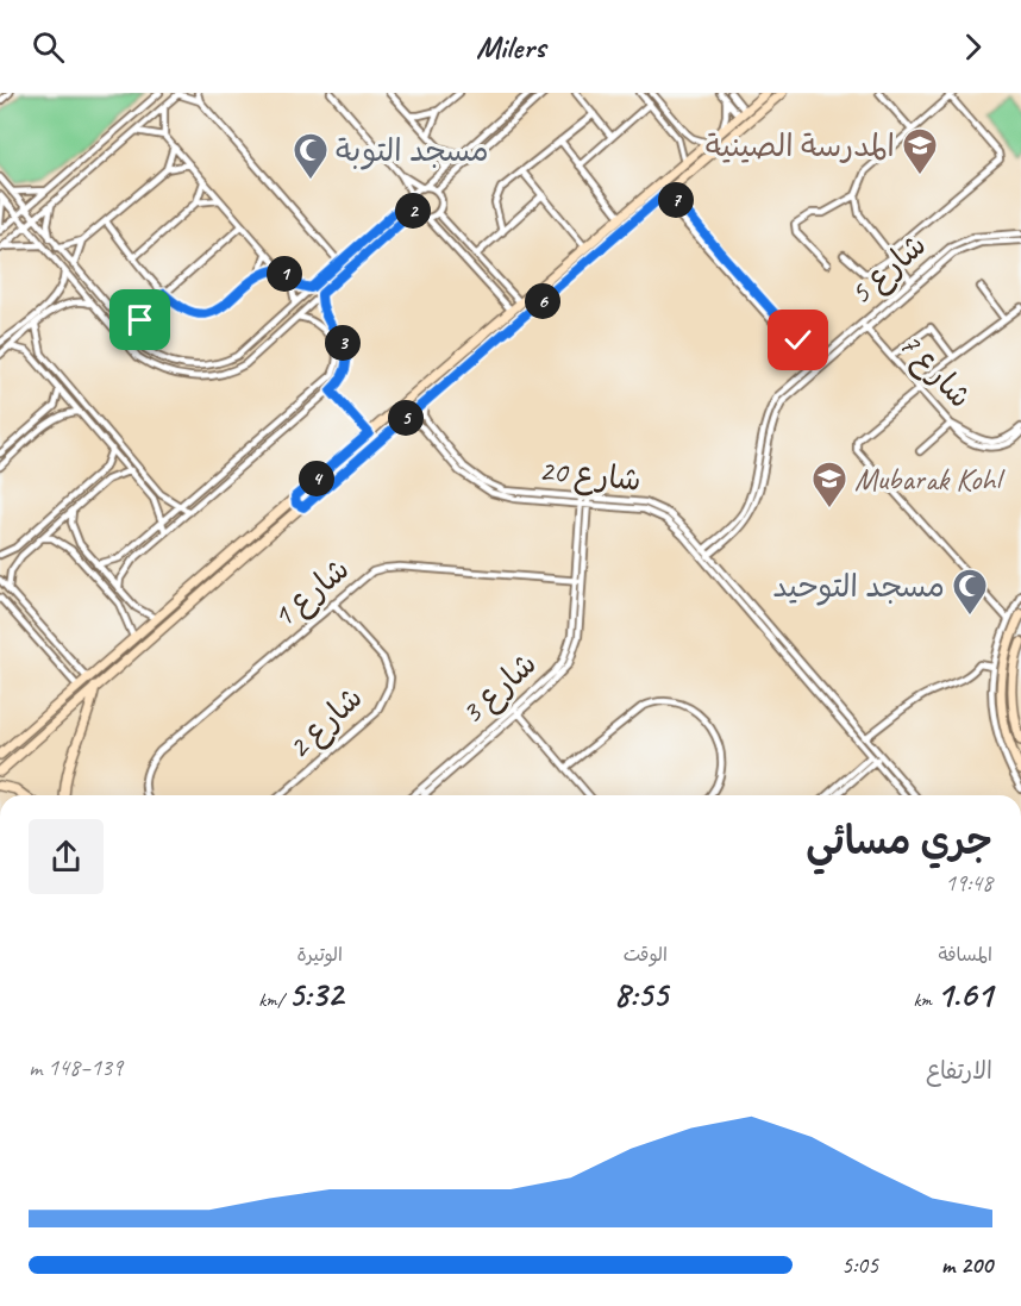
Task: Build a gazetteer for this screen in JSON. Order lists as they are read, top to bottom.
{
  "streets": {
    "street": [
      "شارع 5",
      "شارع 7",
      "شارع 20",
      "شارع 1",
      "شارع 3",
      "شارع 2"
    ]
  },
  "crossings": [
    ["شارع 5", "شارع 7"],
    ["شارع 5", "شارع 20"],
    ["شارع 20", "شارع 3"],
    ["شارع 1", "شارع 3"],
    ["شارع 1", "شارع 2"]
  ],
  "places": {
    "school or university": ["المدرسة الصينية", "Mubarak Kohl"],
    "mosque": ["مسجد التوبة", "مسجد التوحيد"]
  },
  "page": {
    "header": "Milers",
    "pins": [
      "7",
      "2",
      "1",
      "6",
      "3",
      "5",
      "4"
    ],
    "heading": ["جري مسائي", "19:48"],
    "stats": [
      ["المسافة", "1.61 km"],
      ["الوقت", "8:55"],
      ["الوتيرة", "5:32 /km"]
    ],
    "chart": ["الارتفاع", "139–148 m"],
    "list": [
      {
        "name": "200 m",
        "note": "5:05"
      }
    ]
  }
}
